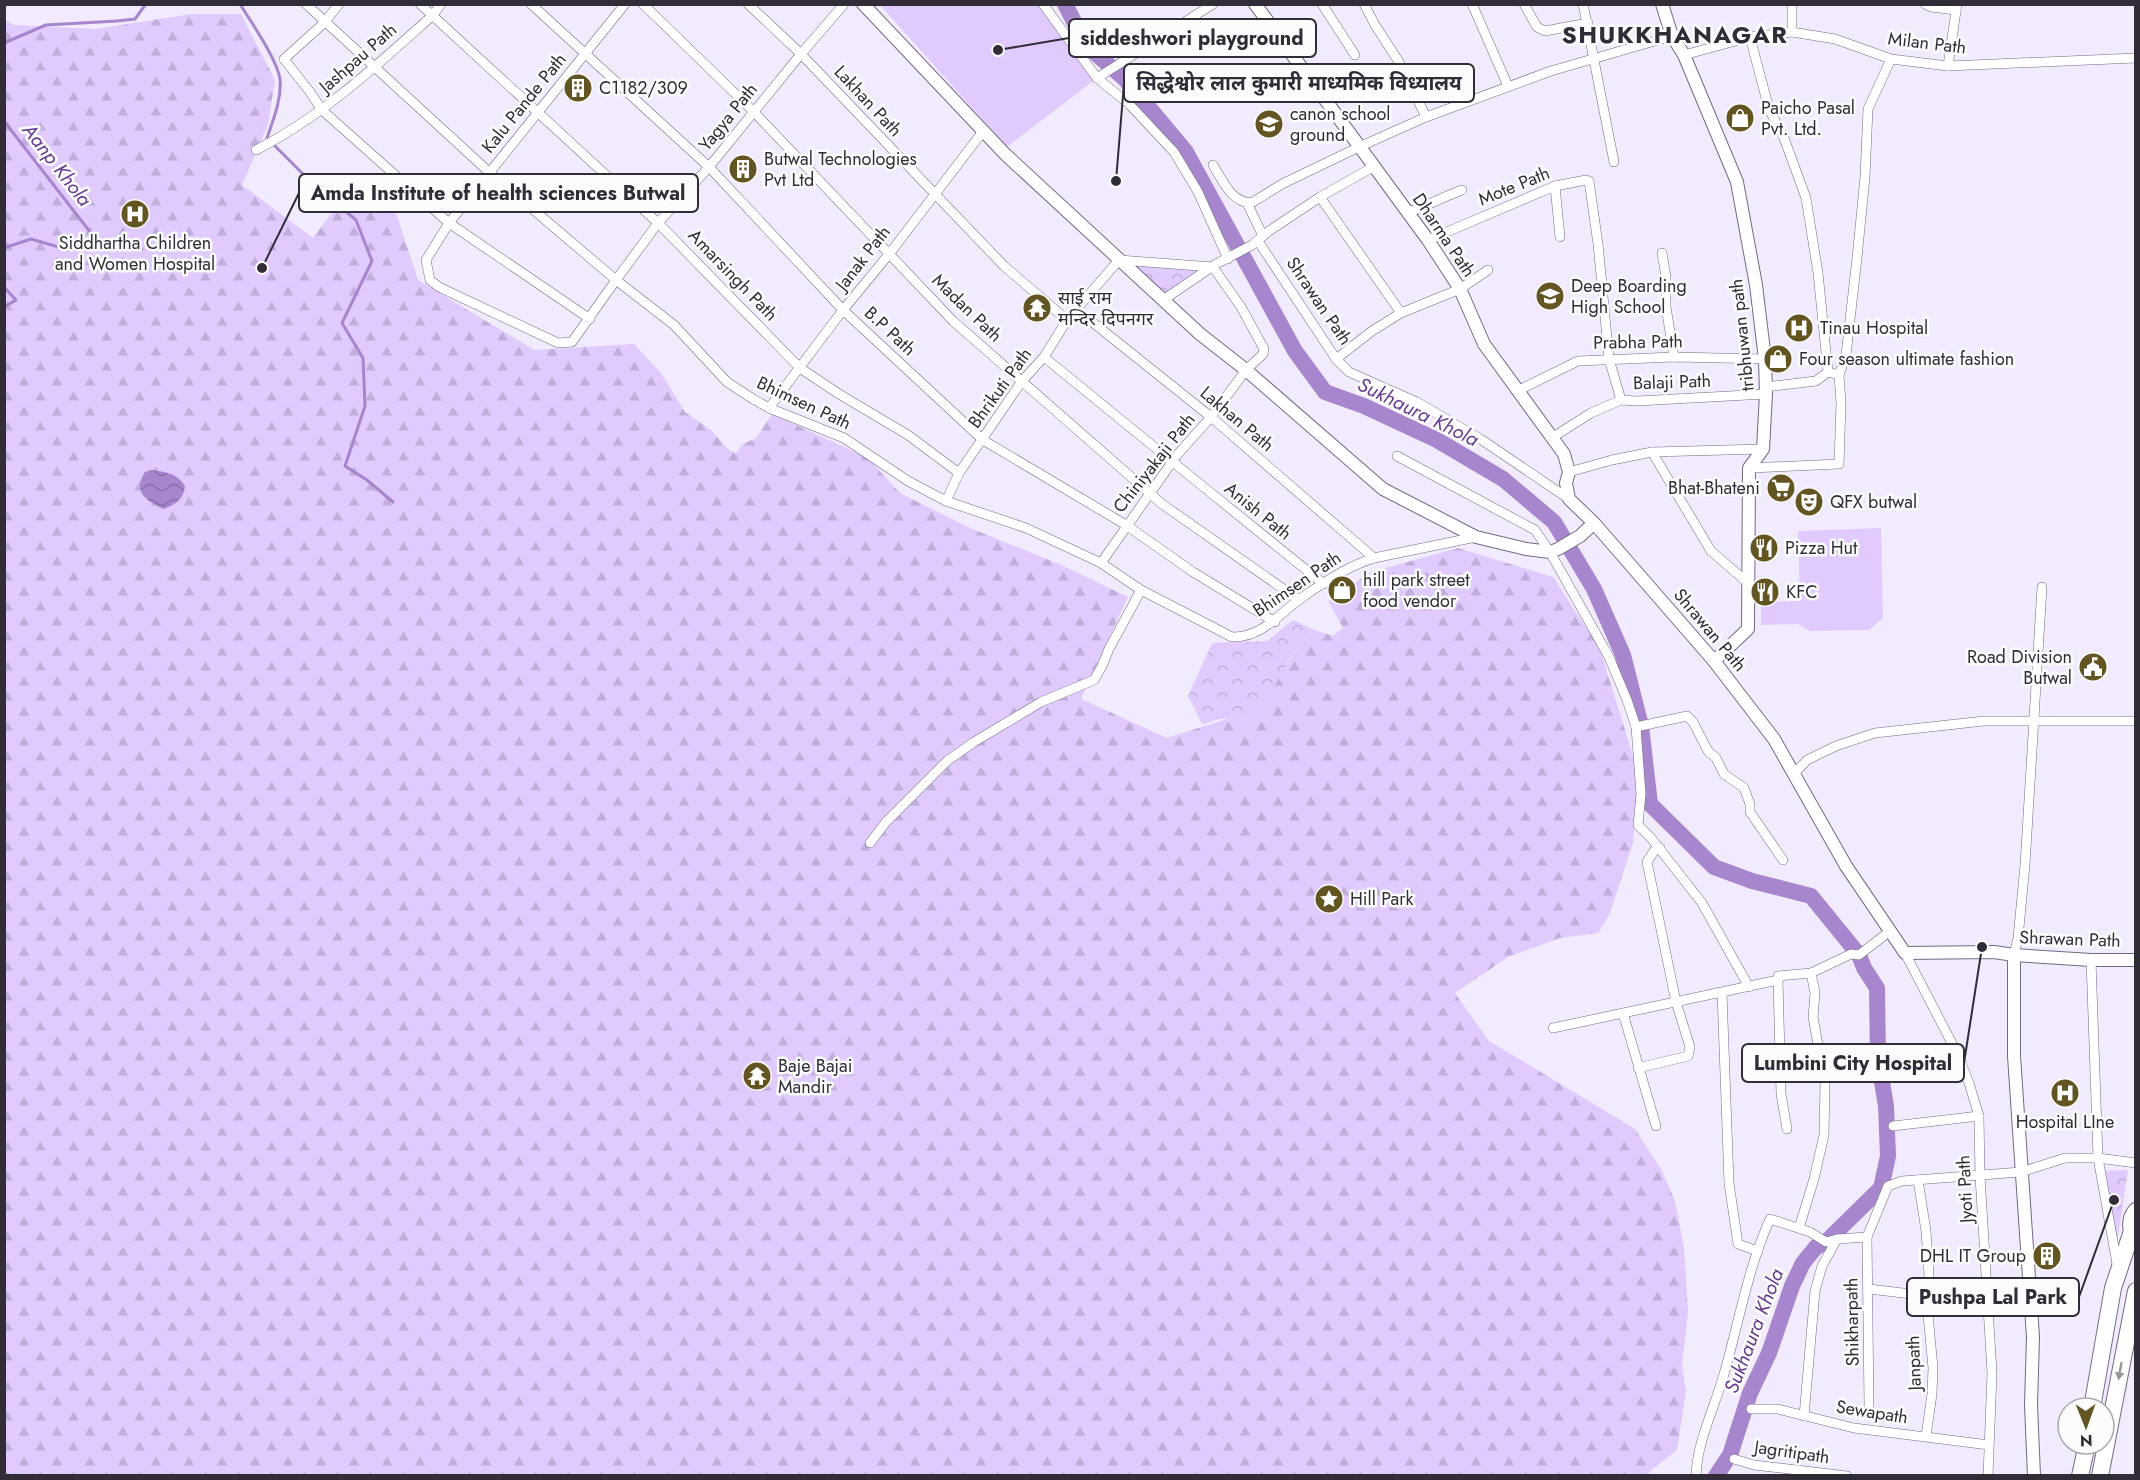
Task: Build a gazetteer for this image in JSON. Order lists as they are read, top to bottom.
{
  "streets": {
    "street": [
      "Milan Path",
      "Jashpau Path",
      "Lakhan Path",
      "Kalu Pande Path",
      "Yagya Path",
      "Mote Path",
      "Dharma Path",
      "Janak Path",
      "Amarsingh Path",
      "Shrawan Path",
      "Madan Path",
      "B.P Path",
      "tribhuwan path",
      "Prabha Path",
      "Balaji Path",
      "Bhrikuti Path",
      "Bhimsen Path",
      "Chiniyakaji Path",
      "Anish Path",
      "Jyoti Path",
      "Shikharpath",
      "Janpath",
      "Sewapath",
      "Jagritipath"
    ]
  },
  "crossings": [
    ["Milan Path", "tribhuwan path"],
    ["Jashpau Path", "Amarsingh Path"],
    ["Jashpau Path", "Bhimsen Path"],
    ["Lakhan Path", "Yagya Path"],
    ["Lakhan Path", "Janak Path"],
    ["Lakhan Path", "Bhrikuti Path"],
    ["Lakhan Path", "Bhimsen Path"],
    ["Lakhan Path", "Chiniyakaji Path"],
    ["Kalu Pande Path", "Amarsingh Path"],
    ["Kalu Pande Path", "B.P Path"],
    ["Kalu Pande Path", "Bhimsen Path"],
    ["Yagya Path", "Amarsingh Path"],
    ["Yagya Path", "Madan Path"],
    ["Yagya Path", "B.P Path"],
    ["Yagya Path", "Bhimsen Path"],
    ["Mote Path", "Dharma Path"],
    ["Mote Path", "Prabha Path"],
    ["Dharma Path", "Shrawan Path"],
    ["Dharma Path", "Prabha Path"],
    ["Dharma Path", "Balaji Path"],
    ["Janak Path", "Amarsingh Path"],
    ["Janak Path", "Madan Path"],
    ["Janak Path", "B.P Path"],
    ["Janak Path", "Bhimsen Path"],
    ["Amarsingh Path", "Bhrikuti Path"],
    ["Shrawan Path", "Jyoti Path"],
    ["Madan Path", "Bhrikuti Path"],
    ["Madan Path", "Bhimsen Path"],
    ["Madan Path", "Chiniyakaji Path"],
    ["B.P Path", "Bhrikuti Path"],
    ["B.P Path", "Bhimsen Path"],
    ["B.P Path", "Chiniyakaji Path"],
    ["tribhuwan path", "Prabha Path"],
    ["tribhuwan path", "Balaji Path"],
    ["Bhrikuti Path", "Bhimsen Path"],
    ["Bhrikuti Path", "Anish Path"],
    ["Bhimsen Path", "Chiniyakaji Path"],
    ["Bhimsen Path", "Anish Path"],
    ["Chiniyakaji Path", "Anish Path"],
    ["Jyoti Path", "Sewapath"],
    ["Janpath", "Sewapath"]
  ],
  "districts": ["SHUKKHANAGAR"],
  "water": ["Aanp Khola", "Sukhaura Khola"],
  "places": {
    "other": [
      "siddeshwori playground",
      "सिद्धेश्वोर लाल कुमारी माध्यमिक विध्यालय",
      "Amda Institute of health sciences Butwal",
      "Lumbini City Hospital",
      "Pushpa Lal Park"
    ],
    "building": ["C1182/309", "Butwal Technologies Pvt Ltd", "DHL IT Group"],
    "shop": ["Paicho Pasal Pvt. Ltd.", "Four season ultimate fashion", "hill park street food vendor"],
    "school or university": ["canon school ground", "Deep Boarding High School"],
    "hospital": ["Siddhartha Children and Women Hospital", "Tinau Hospital", "Hospital LIne"],
    "temple": ["साई राम मन्दिर दिपनगर", "Baje Bajai Mandir"],
    "supermarket": ["Bhat-Bhateni"],
    "theatre": ["QFX butwal"],
    "restaurant": ["Pizza Hut", "KFC"],
    "public building": ["Road Division Butwal"],
    "place": ["Hill Park"]
  },
  "north": "bottom"
}
